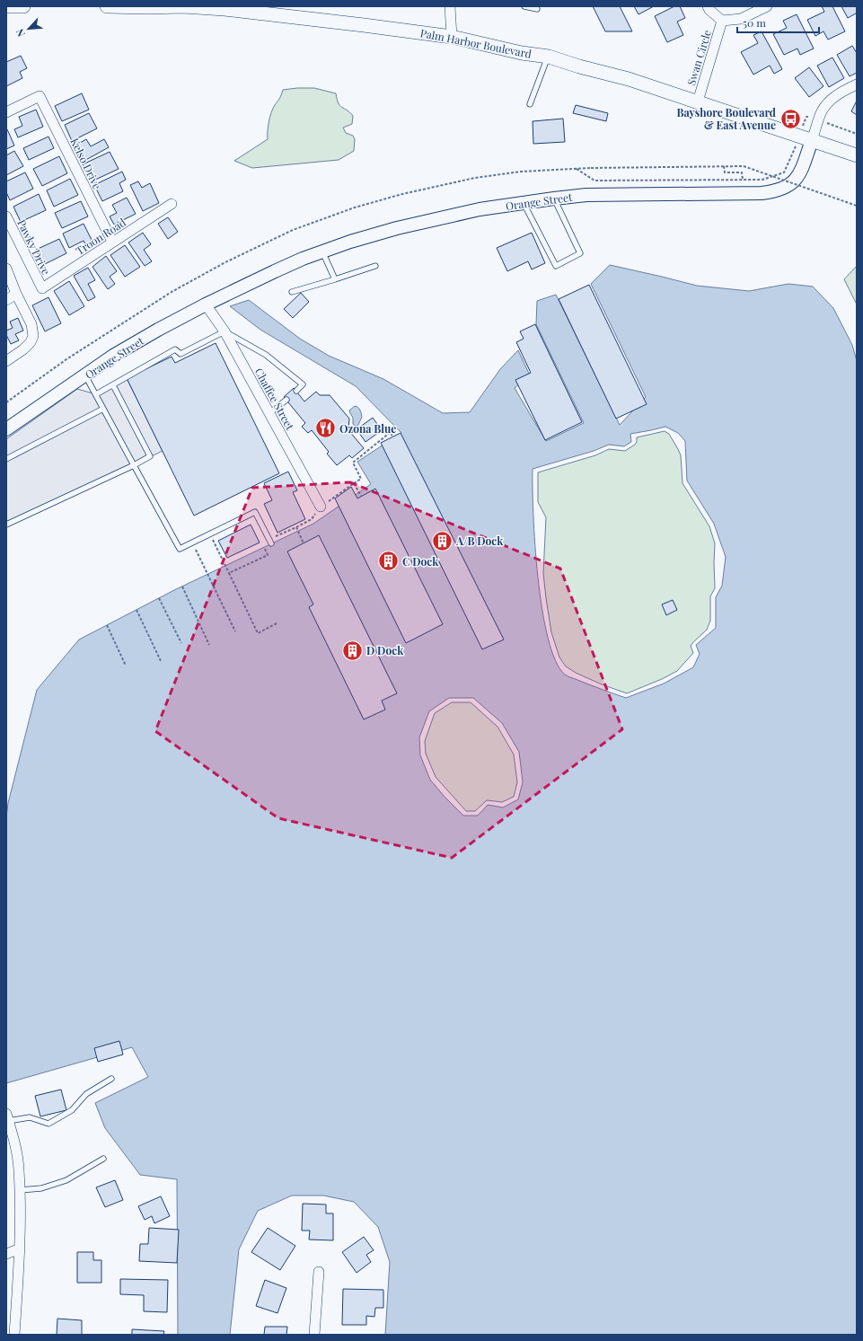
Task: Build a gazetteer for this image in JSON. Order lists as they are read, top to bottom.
{
  "streets": {
    "main road": ["Palm Harbor Boulevard"],
    "street": [
      "Swan Circle",
      "Kelso Drive",
      "Orange Street",
      "Troon Road",
      "Pawky Drive",
      "Chaffee Street"
    ]
  },
  "crossings": [
    ["Palm Harbor Boulevard", "Swan Circle"],
    ["Palm Harbor Boulevard", "Orange Street"],
    ["Kelso Drive", "Troon Road"],
    ["Orange Street", "Chaffee Street"],
    ["Troon Road", "Pawky Drive"]
  ],
  "places": {
    "bus stop": ["Bayshore Boulevard & East Avenue"],
    "restaurant": ["Ozona Blue"],
    "building": ["A/B Dock", "C Dock", "D Dock"]
  },
  "scale_bar": "50 m",
  "north": "bottom left"
}
